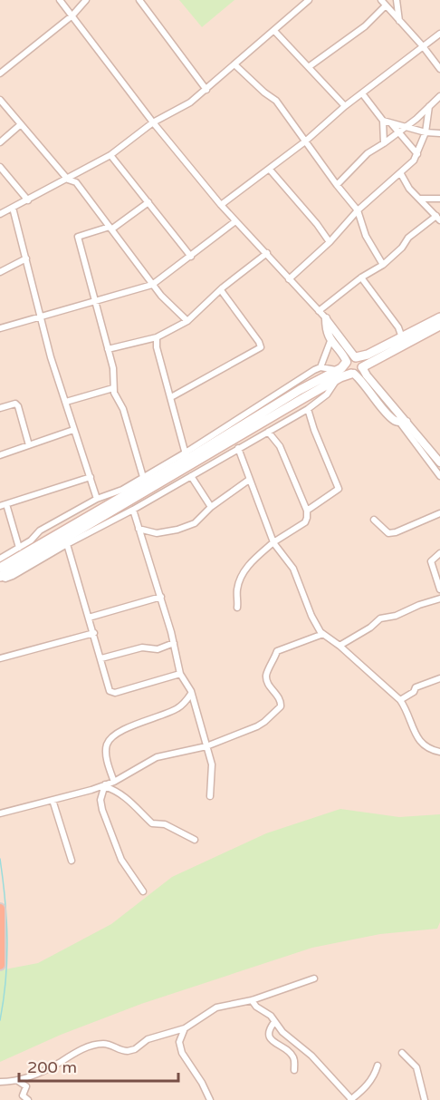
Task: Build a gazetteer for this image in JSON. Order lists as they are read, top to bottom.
{
  "scale_bar": "200 m"
}
